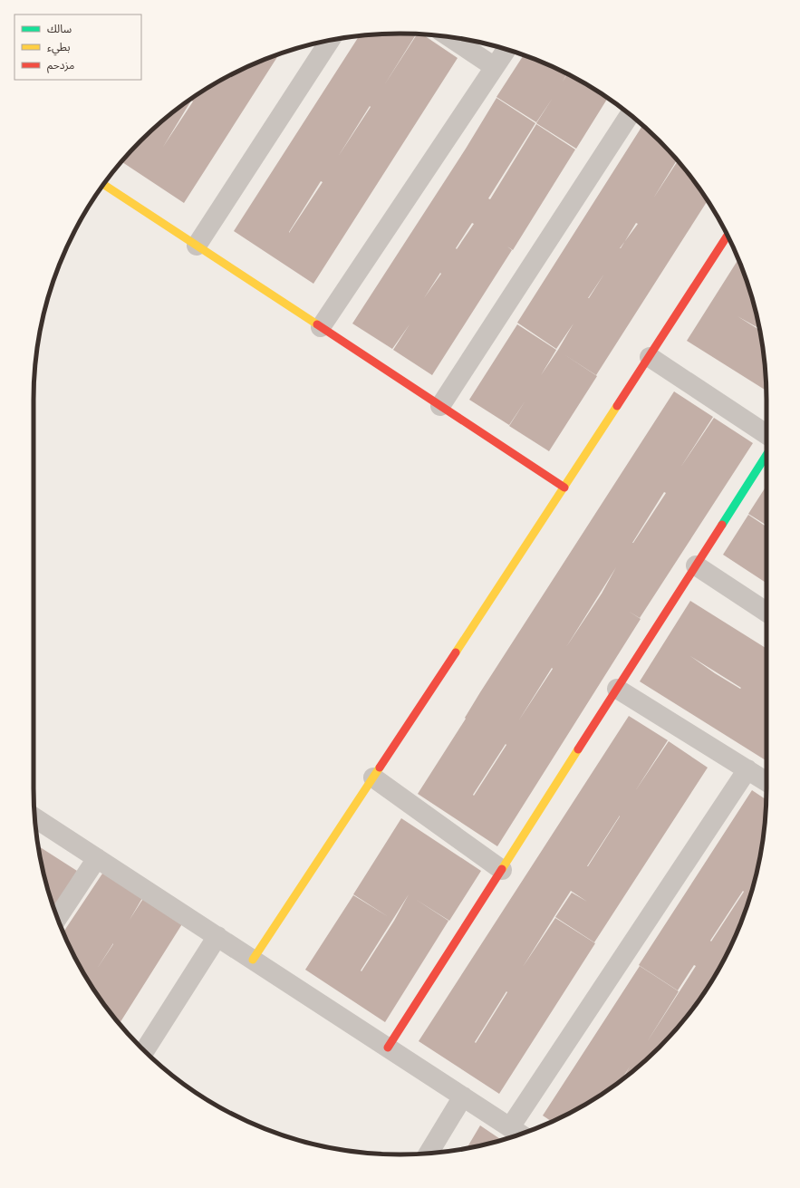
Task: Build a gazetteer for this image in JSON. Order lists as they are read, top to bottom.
{
  "legend": ["سالك", "بطيء", "مزدحم"]
}
